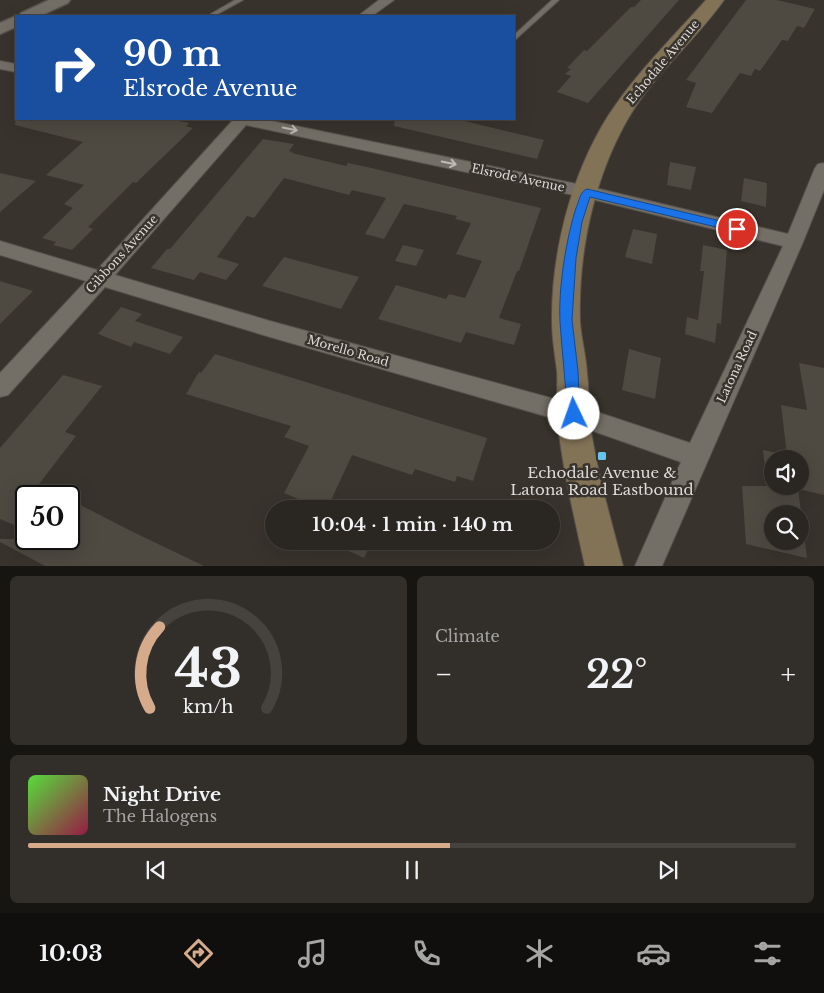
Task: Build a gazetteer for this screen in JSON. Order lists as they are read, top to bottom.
{
  "streets": {
    "main road": ["Echodale Avenue"],
    "street": [
      "Elsrode Avenue",
      "Gibbons Avenue",
      "Morello Road",
      "Latona Road"
    ]
  },
  "crossings": [
    ["Echodale Avenue", "Elsrode Avenue"],
    ["Echodale Avenue", "Morello Road"],
    ["Elsrode Avenue", "Latona Road"],
    ["Gibbons Avenue", "Morello Road"],
    ["Morello Road", "Latona Road"]
  ],
  "one_way": ["Elsrode Avenue"],
  "places": {
    "transit": ["Echodale Avenue & Latona Road Eastbound"]
  },
  "page": {
    "turn": ["90 m", "Elsrode Avenue"],
    "limit": "50",
    "trip": "10:04 · 1 min · 140 m",
    "tile": "Climate",
    "heat": ["−", "22°", "+"],
    "song": ["Night Drive", "The Halogens"],
    "tabs": "10:03",
    "gauge": ["43", "km/h"]
  }
}
